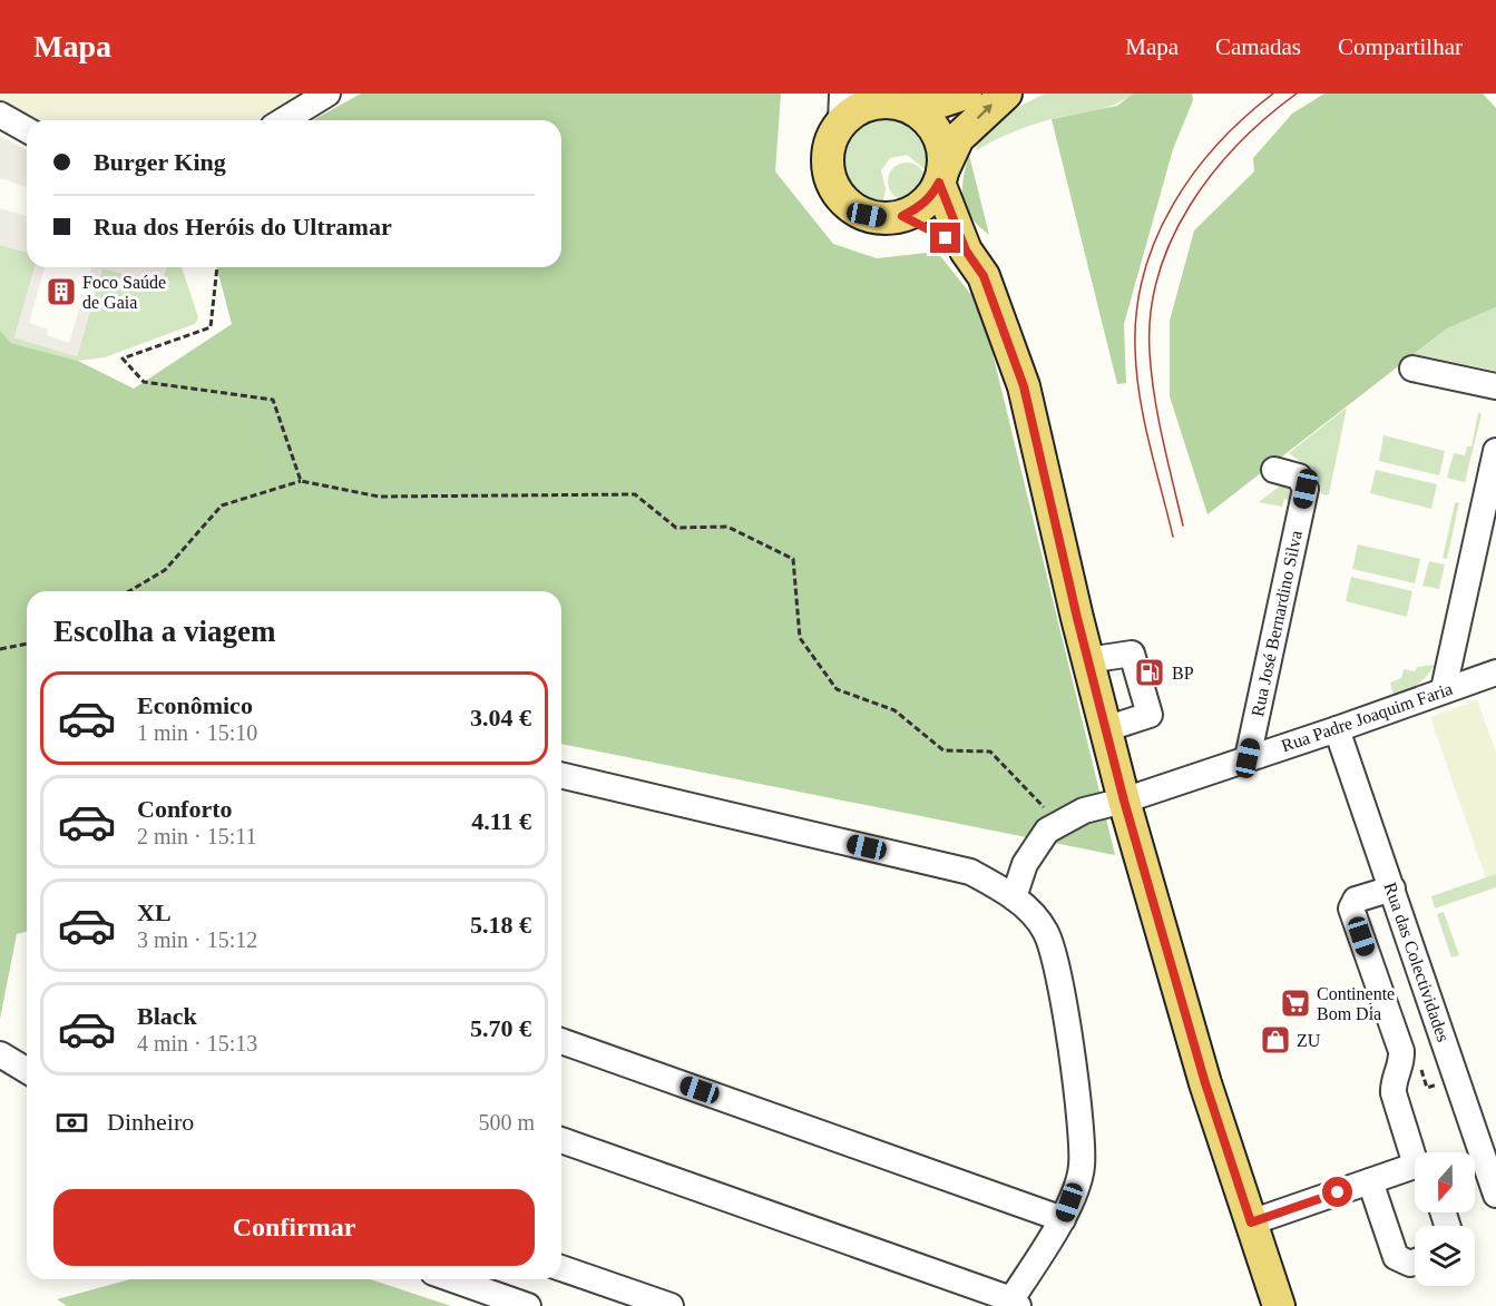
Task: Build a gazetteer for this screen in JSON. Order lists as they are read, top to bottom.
{
  "streets": {
    "street": ["Rua José Bernardino Silva", "Rua Padre Joaquim Faria", "Rua das Colectividades"]
  },
  "crossings": [
    ["Rua José Bernardino Silva", "Rua Padre Joaquim Faria"],
    ["Rua Padre Joaquim Faria", "Rua das Colectividades"]
  ],
  "places": {
    "building": ["Foco Saúde de Gaia"],
    "fuel station": ["BP"],
    "supermarket": ["Continente Bom Dia"],
    "shop": ["ZU"]
  },
  "north": "bottom",
  "page": {
    "header": "Mapa",
    "nav": ["Mapa", "Camadas", "Compartilhar"],
    "banner": ["Burger King", "Rua dos Heróis do Ultramar"],
    "heading": "Escolha a viagem",
    "list": [
      {
        "name": "Econômico",
        "note": "1 min · 15:10",
        "value": "3.04 €"
      },
      {
        "name": "Conforto",
        "note": "2 min · 15:11",
        "value": "4.11 €"
      },
      {
        "name": "XL",
        "note": "3 min · 15:12",
        "value": "5.18 €"
      },
      {
        "name": "Black",
        "note": "4 min · 15:13",
        "value": "5.70 €"
      }
    ],
    "pay": ["Dinheiro", "500 m"],
    "buttons": "Confirmar"
  }
}
